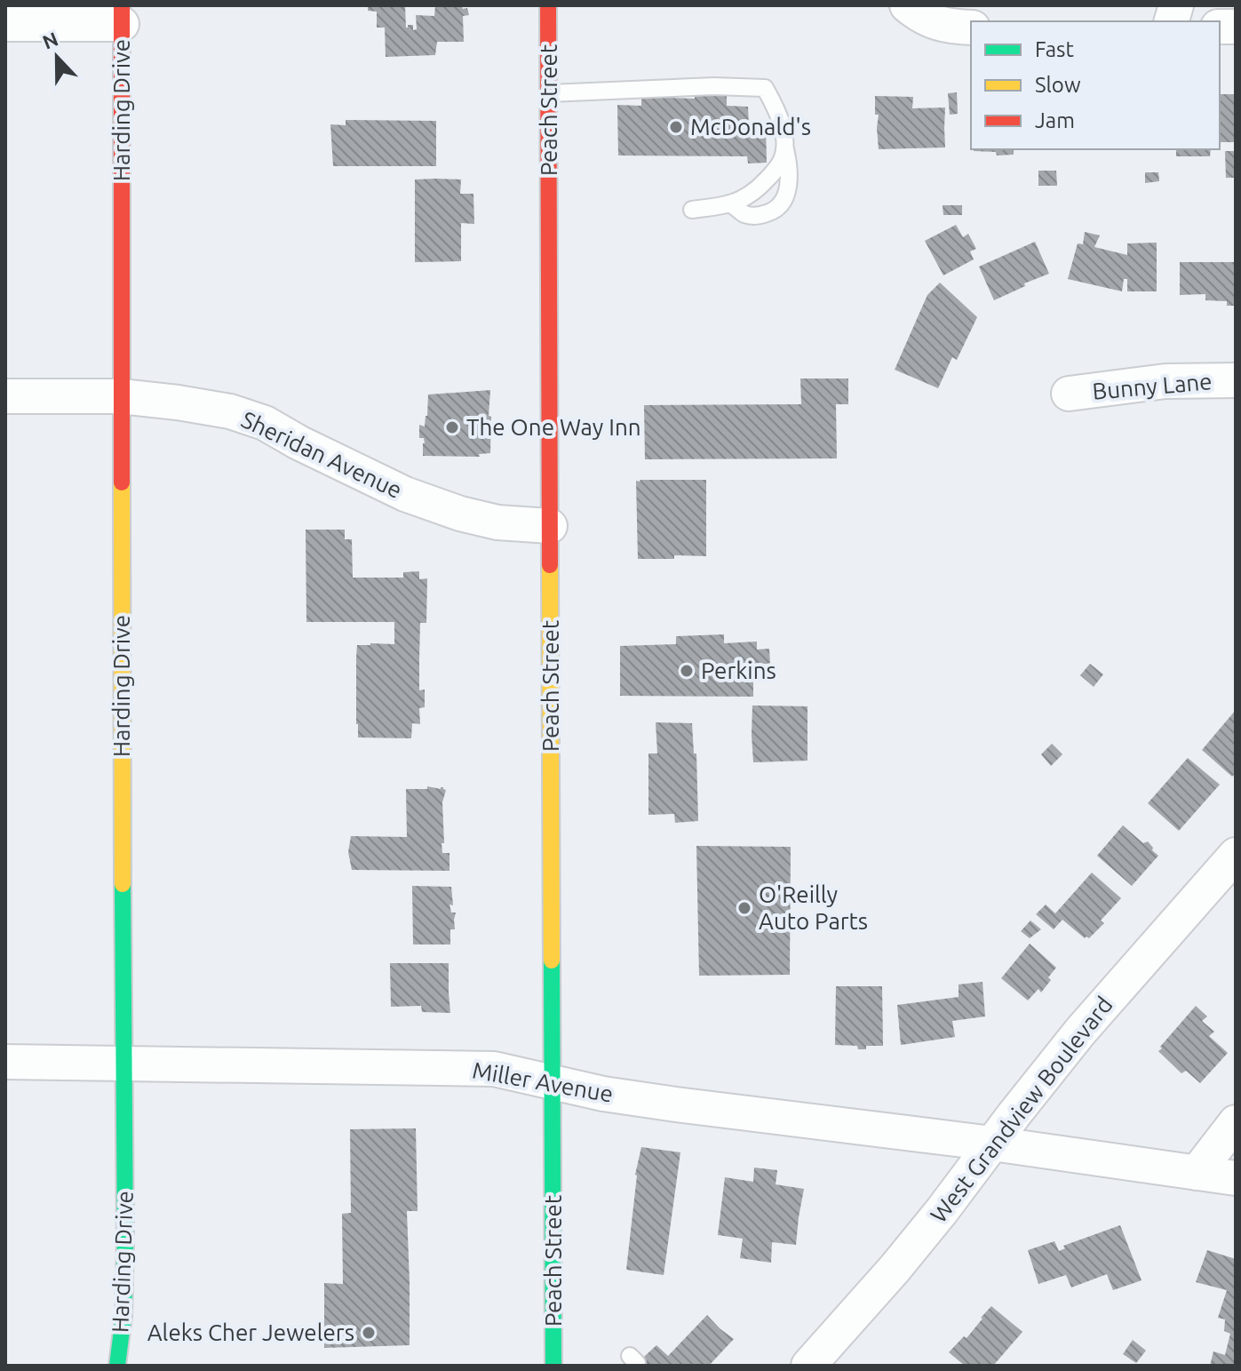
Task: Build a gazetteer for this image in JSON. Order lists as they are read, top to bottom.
{
  "streets": {
    "main road": ["Harding Drive", "Peach Street"],
    "street": [
      "Bunny Lane",
      "Sheridan Avenue",
      "Miller Avenue",
      "West Grandview Boulevard"
    ]
  },
  "crossings": [
    ["Harding Drive", "Sheridan Avenue"],
    ["Harding Drive", "Miller Avenue"],
    ["Peach Street", "Sheridan Avenue"],
    ["Peach Street", "Miller Avenue"],
    ["Miller Avenue", "West Grandview Boulevard"]
  ],
  "places": [
    "McDonald's",
    "The One Way Inn",
    "Perkins",
    "O'Reilly Auto Parts",
    "Aleks Cher Jewelers"
  ],
  "legend": ["Fast", "Slow", "Jam"],
  "north": "top"
}
